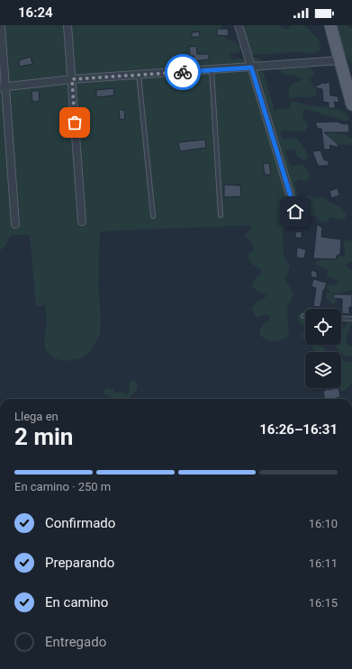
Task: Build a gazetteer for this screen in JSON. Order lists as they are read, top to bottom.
{
  "page": {
    "status": "16:24",
    "heading": ["2 min", "Llega en", "16:26–16:31"],
    "bar": "En camino · 250 m",
    "list": [
      ["Confirmado", "16:10"],
      ["Preparando", "16:11"],
      ["En camino", "16:15"],
      "Entregado"
    ]
  }
}
